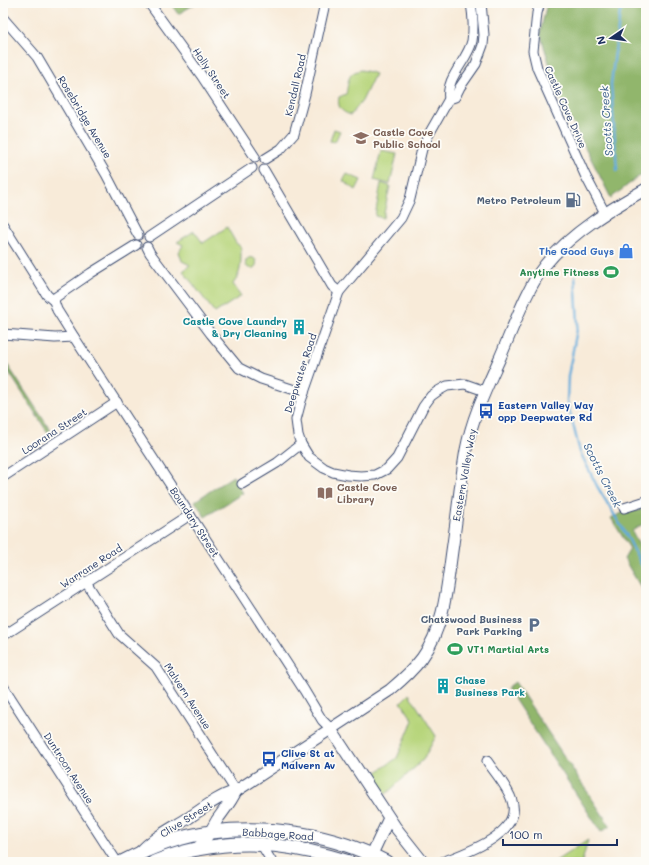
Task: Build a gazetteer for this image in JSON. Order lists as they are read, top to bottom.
{
  "streets": {
    "highway": ["Babbage Road"],
    "main road": ["Eastern Valley Way", "Boundary Street", "Clive Street"],
    "street": [
      "Holly Street",
      "Kendall Road",
      "Castle Cove Drive",
      "Rosebridge Avenue",
      "Deepwater Road",
      "Loorana Street",
      "Warrane Road",
      "Malvern Avenue",
      "Duntroon Avenue"
    ]
  },
  "crossings": [
    ["Holly Street", "Kendall Road"],
    ["Castle Cove Drive", "Eastern Valley Way"],
    ["Deepwater Road", "Eastern Valley Way"],
    ["Loorana Street", "Boundary Street"],
    ["Eastern Valley Way", "Boundary Street"],
    ["Eastern Valley Way", "Clive Street"],
    ["Boundary Street", "Warrane Road"],
    ["Boundary Street", "Clive Street"],
    ["Warrane Road", "Malvern Avenue"],
    ["Malvern Avenue", "Clive Street"],
    ["Clive Street", "Babbage Road"]
  ],
  "water": ["Scotts Creek"],
  "places": {
    "school or university": ["Castle Cove Public School"],
    "fuel station": ["Metro Petroleum"],
    "shop": ["The Good Guys"],
    "sports": ["Anytime Fitness", "VT1 Martial Arts"],
    "building": ["Castle Cove Laundry & Dry Cleaning", "Chase Business Park"],
    "bus stop": ["Eastern Valley Way opp Deepwater Rd", "Clive St at Malvern Av"],
    "library": ["Castle Cove Library"],
    "parking": ["Chatswood Business Park Parking"]
  },
  "scale_bar": "100 m",
  "north": "left"
}
